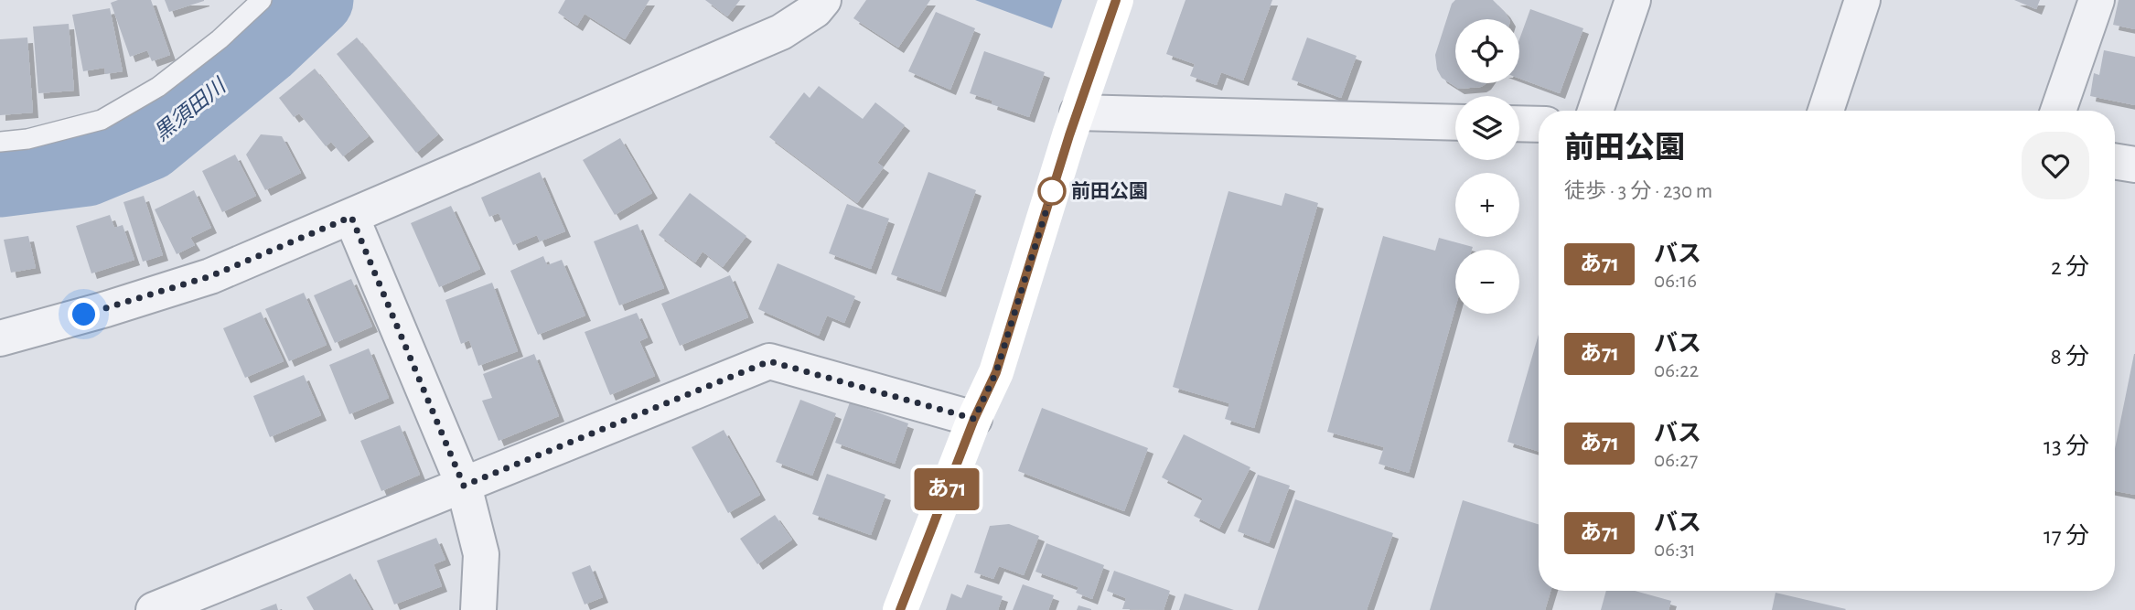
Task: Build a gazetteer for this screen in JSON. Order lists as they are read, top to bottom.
{
  "water": ["黒須田川"],
  "places": ["前田公園"],
  "lines": ["bus line あ71"],
  "page": {
    "on_map": "あ71",
    "map_buttons": ["+", "−"],
    "heading": ["前田公園", "徒歩 · 3 分 · 230 m"],
    "list": [
      {
        "mark": "あ71",
        "name": "バス",
        "note": "06:16",
        "value": "2 分"
      },
      {
        "mark": "あ71",
        "name": "バス",
        "note": "06:22",
        "value": "8 分"
      },
      {
        "mark": "あ71",
        "name": "バス",
        "note": "06:27",
        "value": "13 分"
      },
      {
        "mark": "あ71",
        "name": "バス",
        "note": "06:31",
        "value": "17 分"
      }
    ]
  }
}
